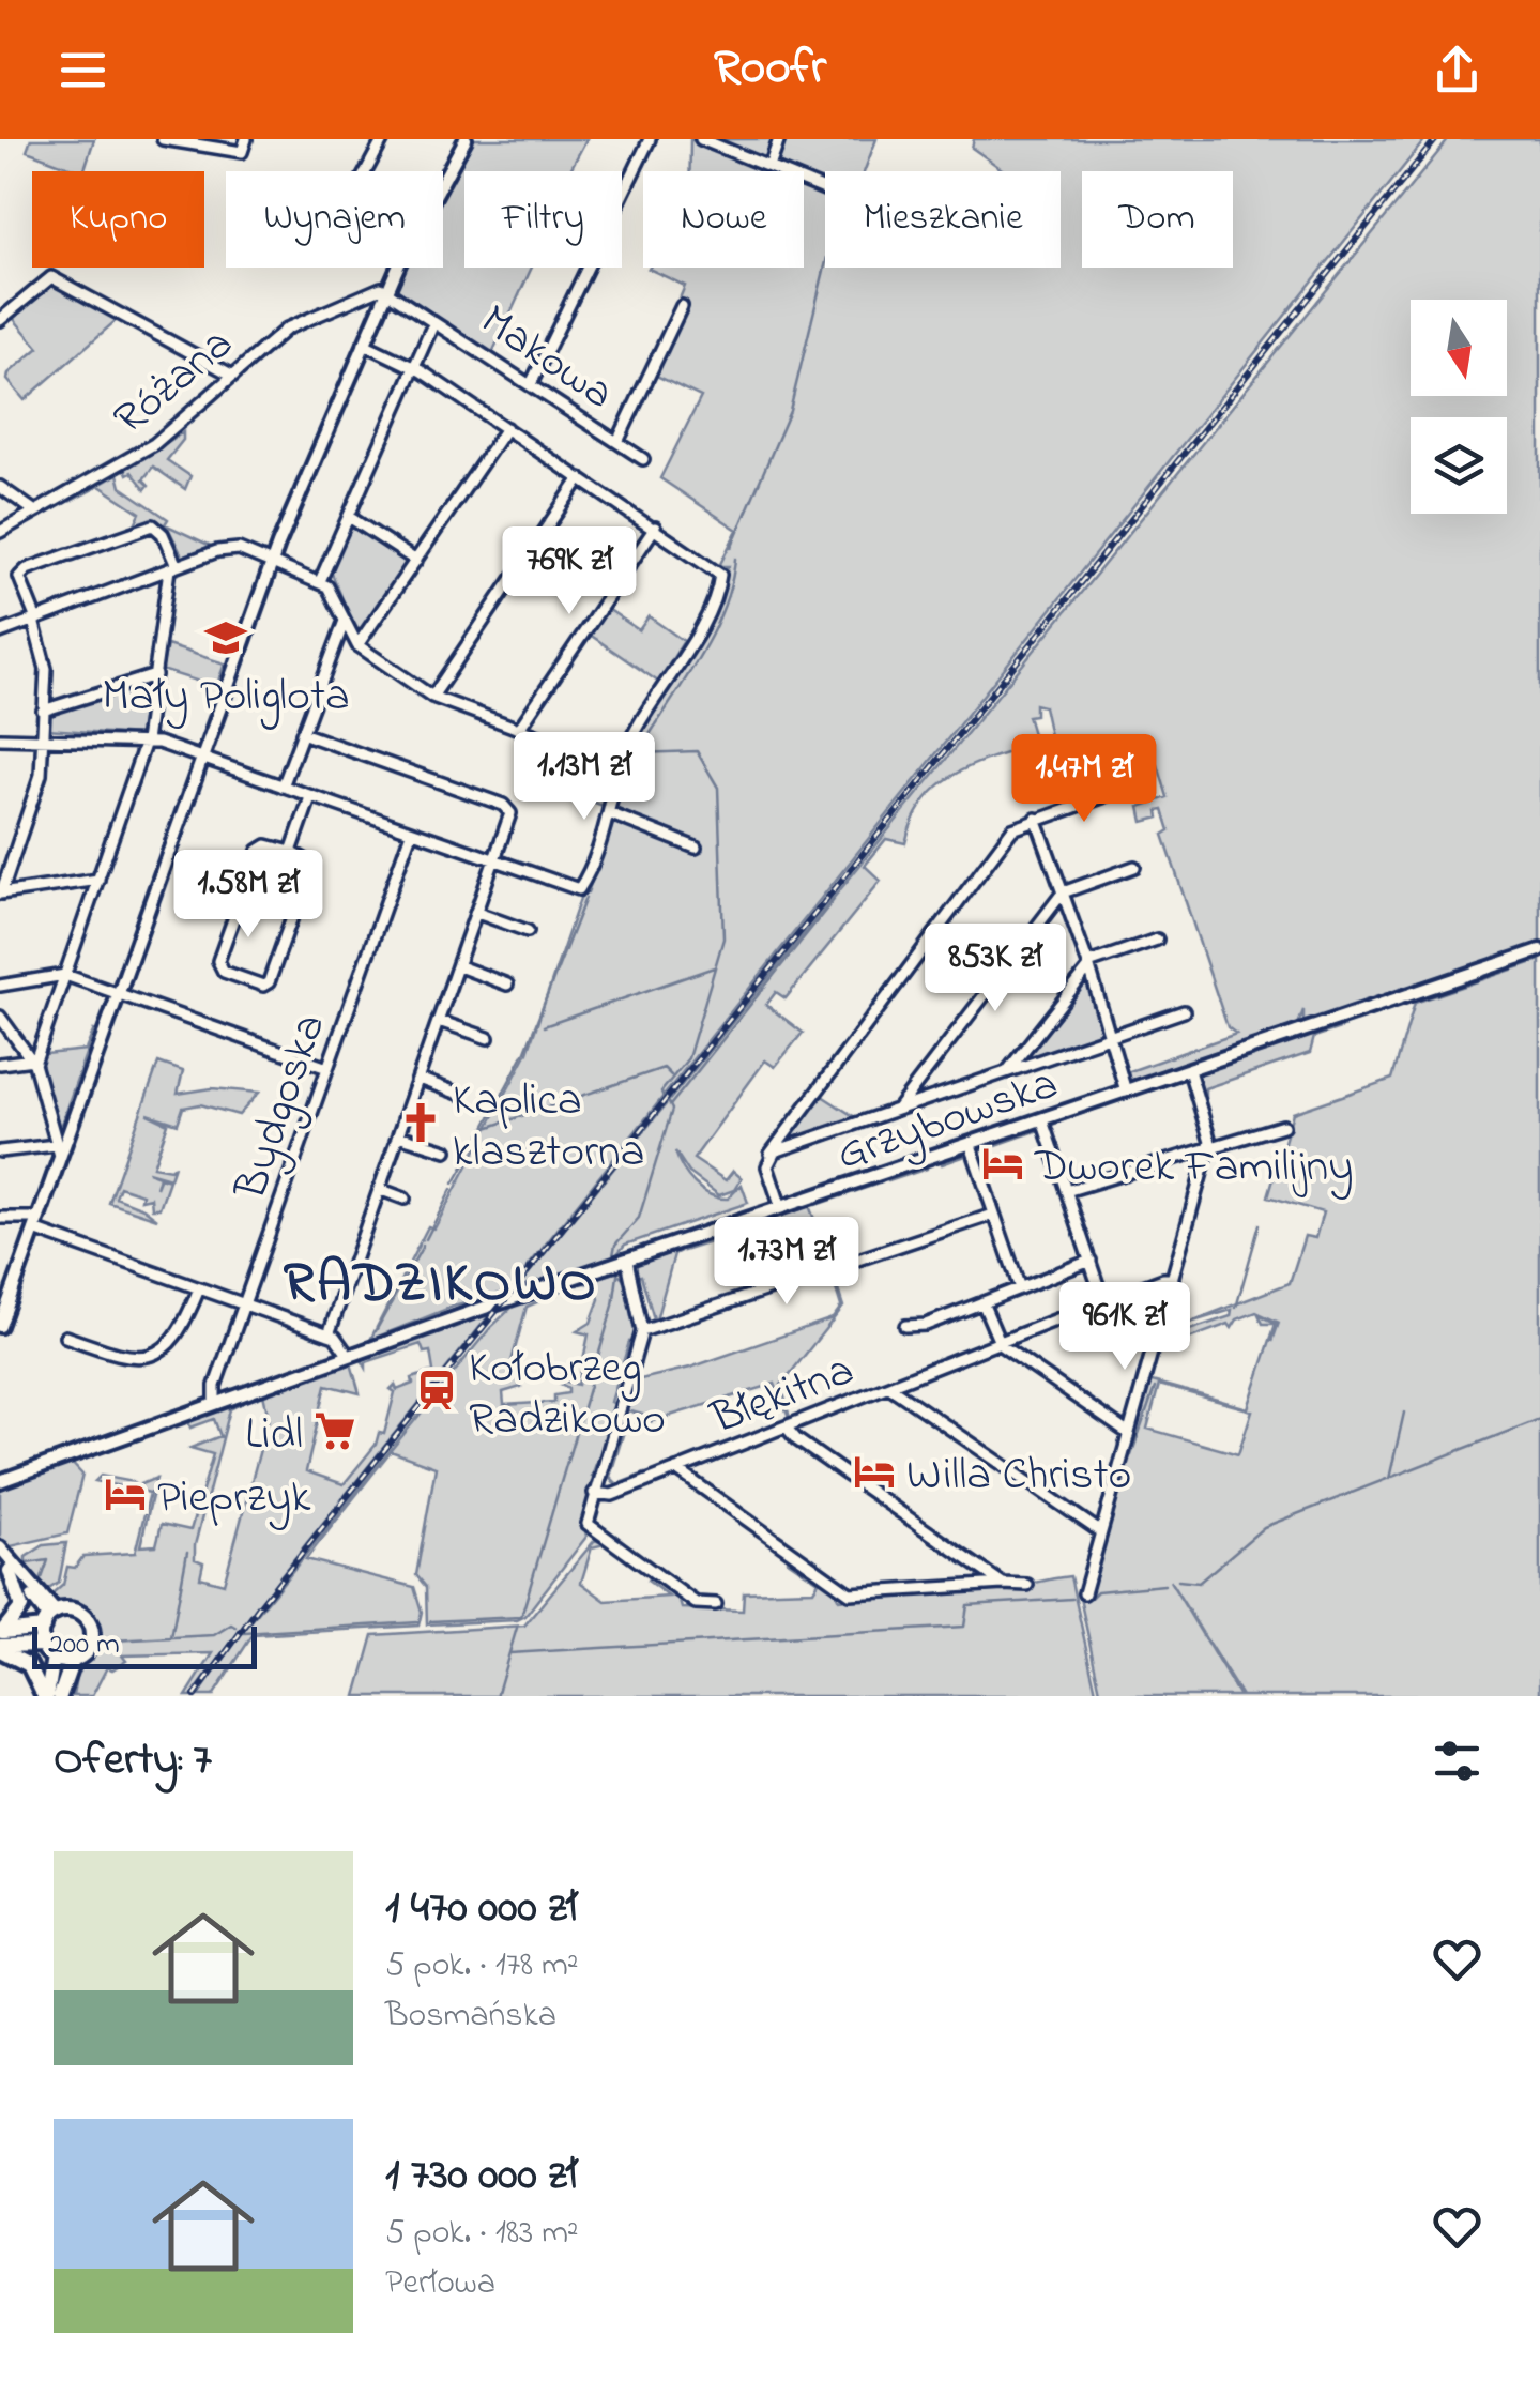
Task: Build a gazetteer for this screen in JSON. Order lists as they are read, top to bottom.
{
  "streets": {
    "street": [
      "Makowa",
      "Różana",
      "Bydgoska",
      "Grzybowska",
      "Błękitna"
    ]
  },
  "crossings": [
    ["Makowa", "Różana"],
    ["Bydgoska", "Grzybowska"]
  ],
  "districts": ["RADZIKOWO"],
  "places": {
    "school or university": ["Mały Poliglota"],
    "church": ["Kaplica klasztorna"],
    "hotel": ["Dworek Familijny", "Willa Christo", "Pieprzyk"],
    "station": ["Kołobrzeg Radzikowo"],
    "supermarket": ["Lidl"]
  },
  "scale_bar": "200 m",
  "north": "bottom",
  "page": {
    "header": "Roofr",
    "chip": [
      "Kupno",
      "Wynajem",
      "Filtry",
      "Nowe",
      "Mieszkanie",
      "Dom"
    ],
    "price": [
      "769K zł",
      "1.13M zł",
      "1.47M zł",
      "1.58M zł",
      "853K zł",
      "1.73M zł",
      "961K zł"
    ],
    "scale": "200 m",
    "heading": "Oferty: 7",
    "list": [
      {
        "name": "1 470 000 zł",
        "note": "5 pok. · 178 m² · Bosmańska"
      },
      {
        "name": "1 730 000 zł",
        "note": "5 pok. · 183 m² · Perłowa"
      }
    ]
  }
}
